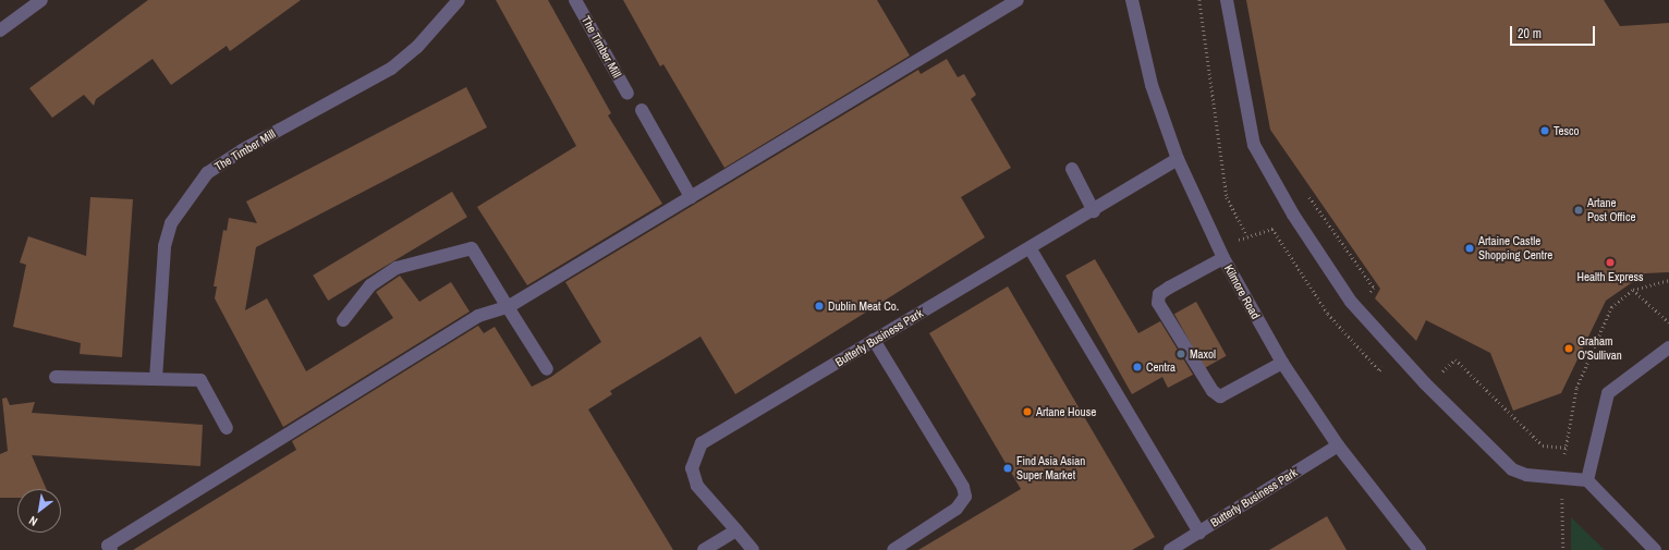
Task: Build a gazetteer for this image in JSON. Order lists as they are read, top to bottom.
{
  "streets": {
    "street": ["The Timber Mill", "Kilmore Road", "Butterly Business Park"]
  },
  "crossings": [
    ["Kilmore Road", "Butterly Business Park"]
  ],
  "places": [
    "Tesco",
    "Artane Post Office",
    "Artaine Castle Shopping Centre",
    "Health Express",
    "Dublin Meat Co.",
    "Graham O'Sullivan",
    "Maxol",
    "Centra",
    "Artane House",
    "Find Asia Asian Super Market"
  ],
  "scale_bar": "20 m",
  "north": "bottom left"
}
